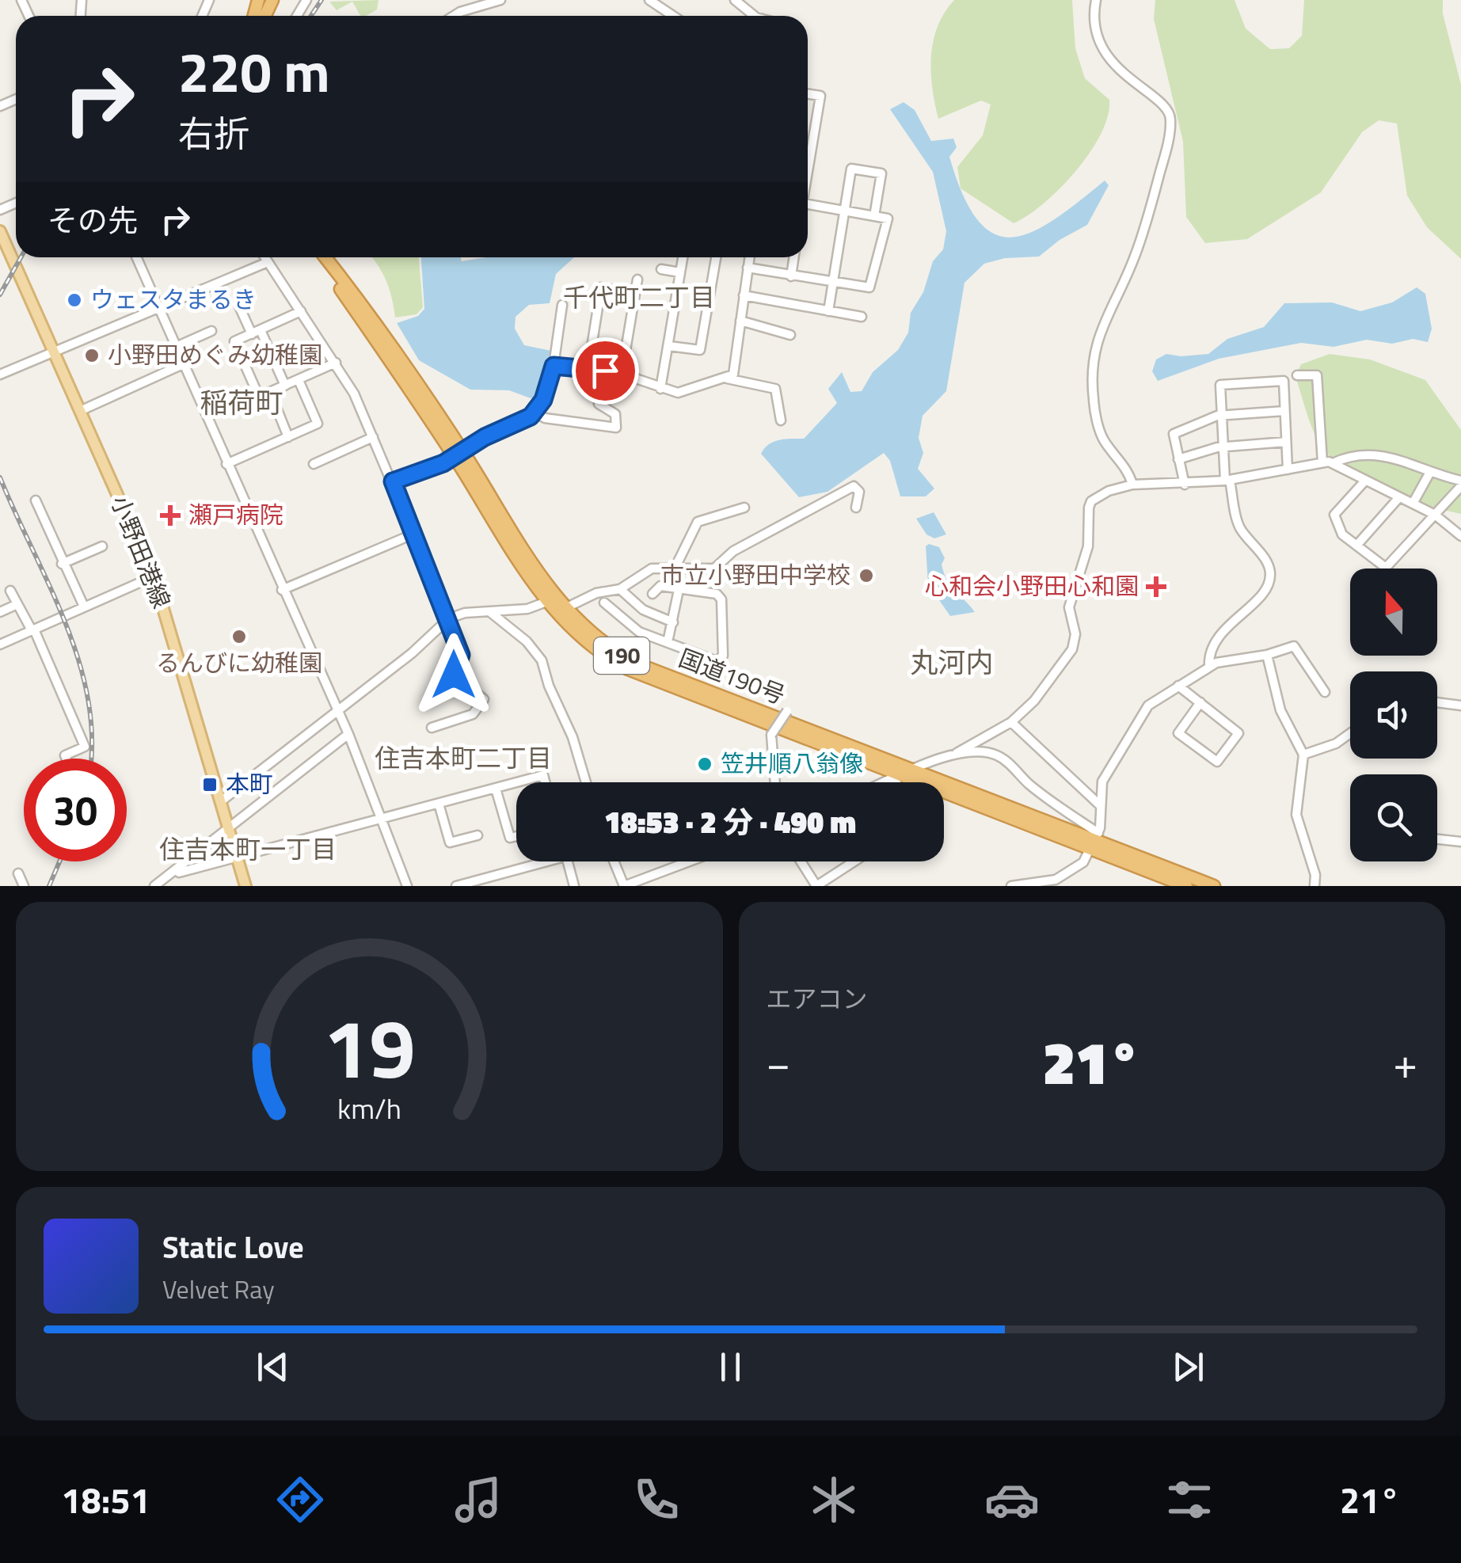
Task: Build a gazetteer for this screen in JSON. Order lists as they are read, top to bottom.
{
  "streets": {
    "highway": ["190", "国道190号"],
    "main road": ["小野田港線"]
  },
  "districts": [
    "千代町二丁目",
    "稲荷町",
    "丸河内",
    "住吉本町二丁目",
    "住吉本町一丁目"
  ],
  "places": {
    "other": [
      "ウェスタまるき",
      "小野田めぐみ幼稚園",
      "市立小野田中学校",
      "るんびに幼稚園",
      "笠井順八翁像"
    ],
    "health": ["瀬戸病院", "心和会小野田心和園"],
    "transit": ["本町"]
  },
  "north": "top",
  "page": {
    "turn": ["220 m", "右折"],
    "then": "その先",
    "limit": "30",
    "trip": "18:53 · 2 分 · 490 m",
    "tile": "エアコン",
    "heat": ["−", "21°", "+"],
    "song": ["Static Love", "Velvet Ray"],
    "tabs": ["18:51", "21°"],
    "gauge": ["19", "km/h"]
  }
}
